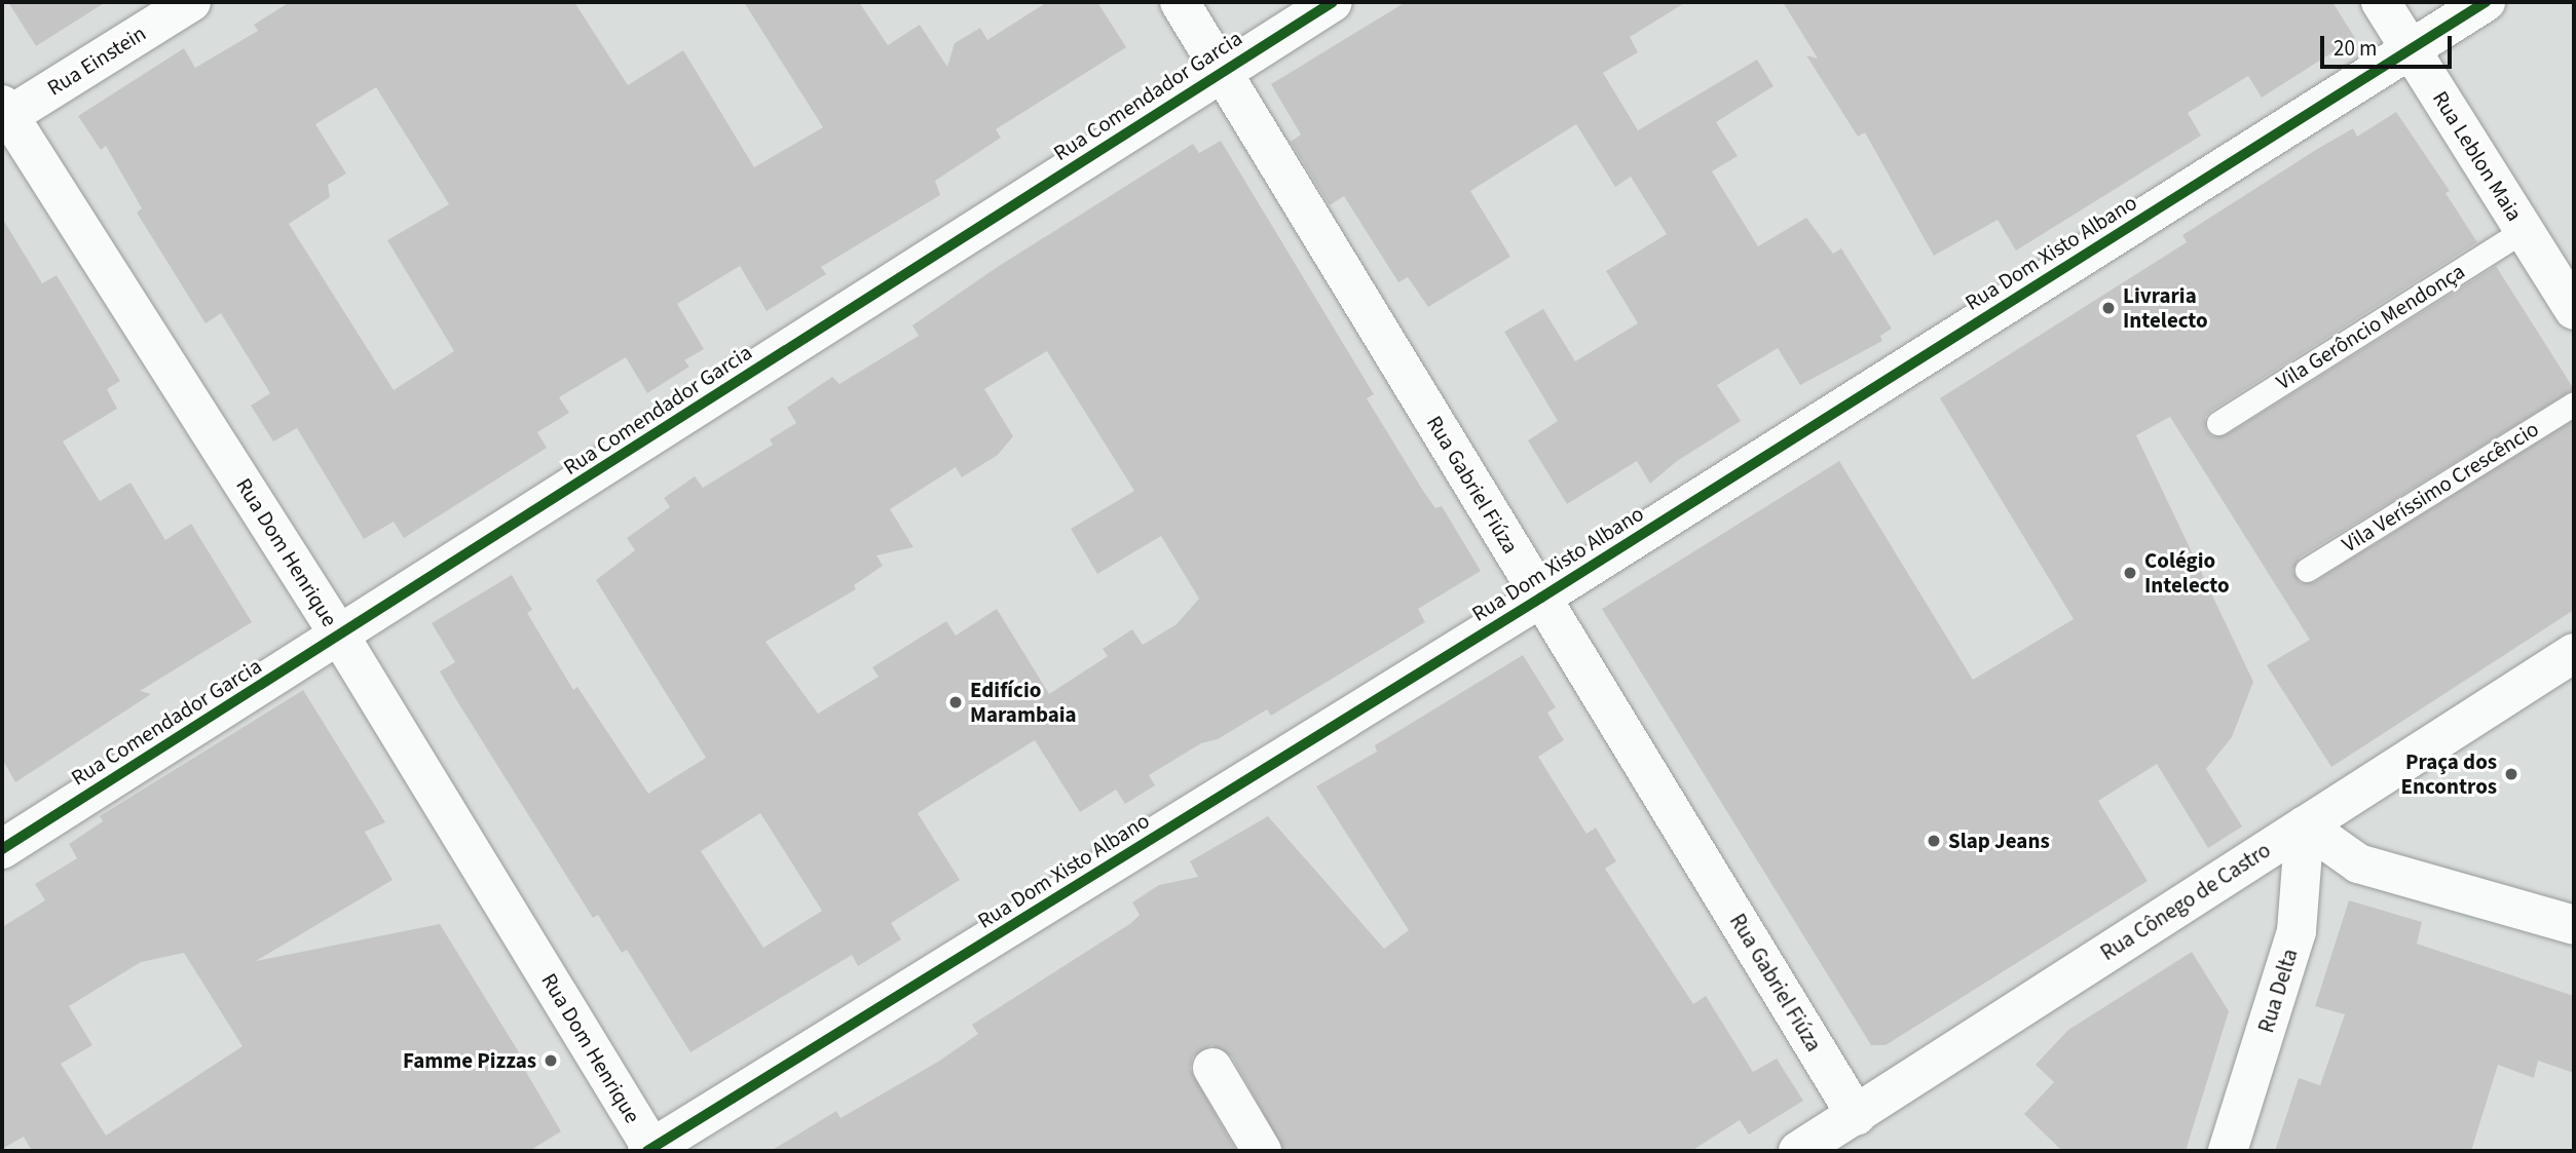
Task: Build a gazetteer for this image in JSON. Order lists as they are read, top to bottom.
{
  "streets": {
    "street": [
      "Rua Einstein",
      "Rua Comendador Garcia",
      "Rua Leblon Maia",
      "Rua Dom Xisto Albano",
      "Rua Gabriel Fiúza",
      "Rua Dom Henrique",
      "Rua Cônego de Castro",
      "Rua Delta"
    ],
    "lane": ["Vila Gerôncio Mendonça", "Vila Veríssimo Crescêncio"]
  },
  "crossings": [
    ["Rua Einstein", "Rua Dom Henrique"],
    ["Rua Comendador Garcia", "Rua Gabriel Fiúza"],
    ["Rua Comendador Garcia", "Rua Dom Henrique"],
    ["Rua Leblon Maia", "Rua Dom Xisto Albano"],
    ["Rua Leblon Maia", "Vila Gerôncio Mendonça"],
    ["Rua Dom Xisto Albano", "Rua Gabriel Fiúza"],
    ["Rua Dom Xisto Albano", "Rua Dom Henrique"],
    ["Rua Gabriel Fiúza", "Rua Cônego de Castro"],
    ["Rua Cônego de Castro", "Rua Delta"]
  ],
  "places": [
    "Livraria Intelecto",
    "Colégio Intelecto",
    "Edifício Marambaia",
    "Praça dos Encontros",
    "Slap Jeans",
    "Famme Pizzas"
  ],
  "scale_bar": "20 m"
}
